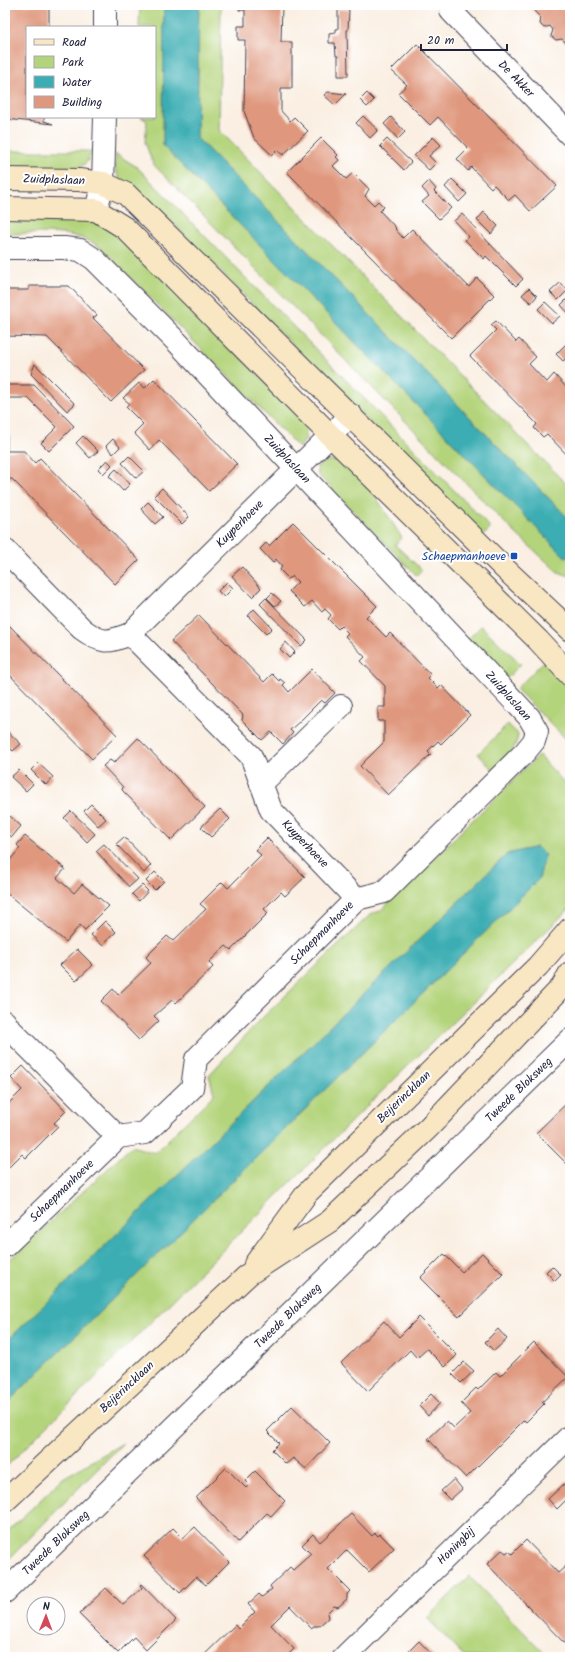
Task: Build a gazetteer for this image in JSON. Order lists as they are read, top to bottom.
{
  "streets": {
    "street": [
      "De Akker",
      "Zuidplaslaan",
      "Kuyperhoeve",
      "Schaepmanhoeve",
      "Tweede Bloksweg",
      "Beijerincklaan",
      "Honingbij"
    ]
  },
  "crossings": [
    ["Zuidplaslaan", "Kuyperhoeve"],
    ["Zuidplaslaan", "Schaepmanhoeve"],
    ["Kuyperhoeve", "Schaepmanhoeve"]
  ],
  "places": {
    "transit": ["Schaepmanhoeve"]
  },
  "legend": [
    "Road",
    "Park",
    "Water",
    "Building"
  ],
  "scale_bar": "20 m",
  "north": "top"
}
